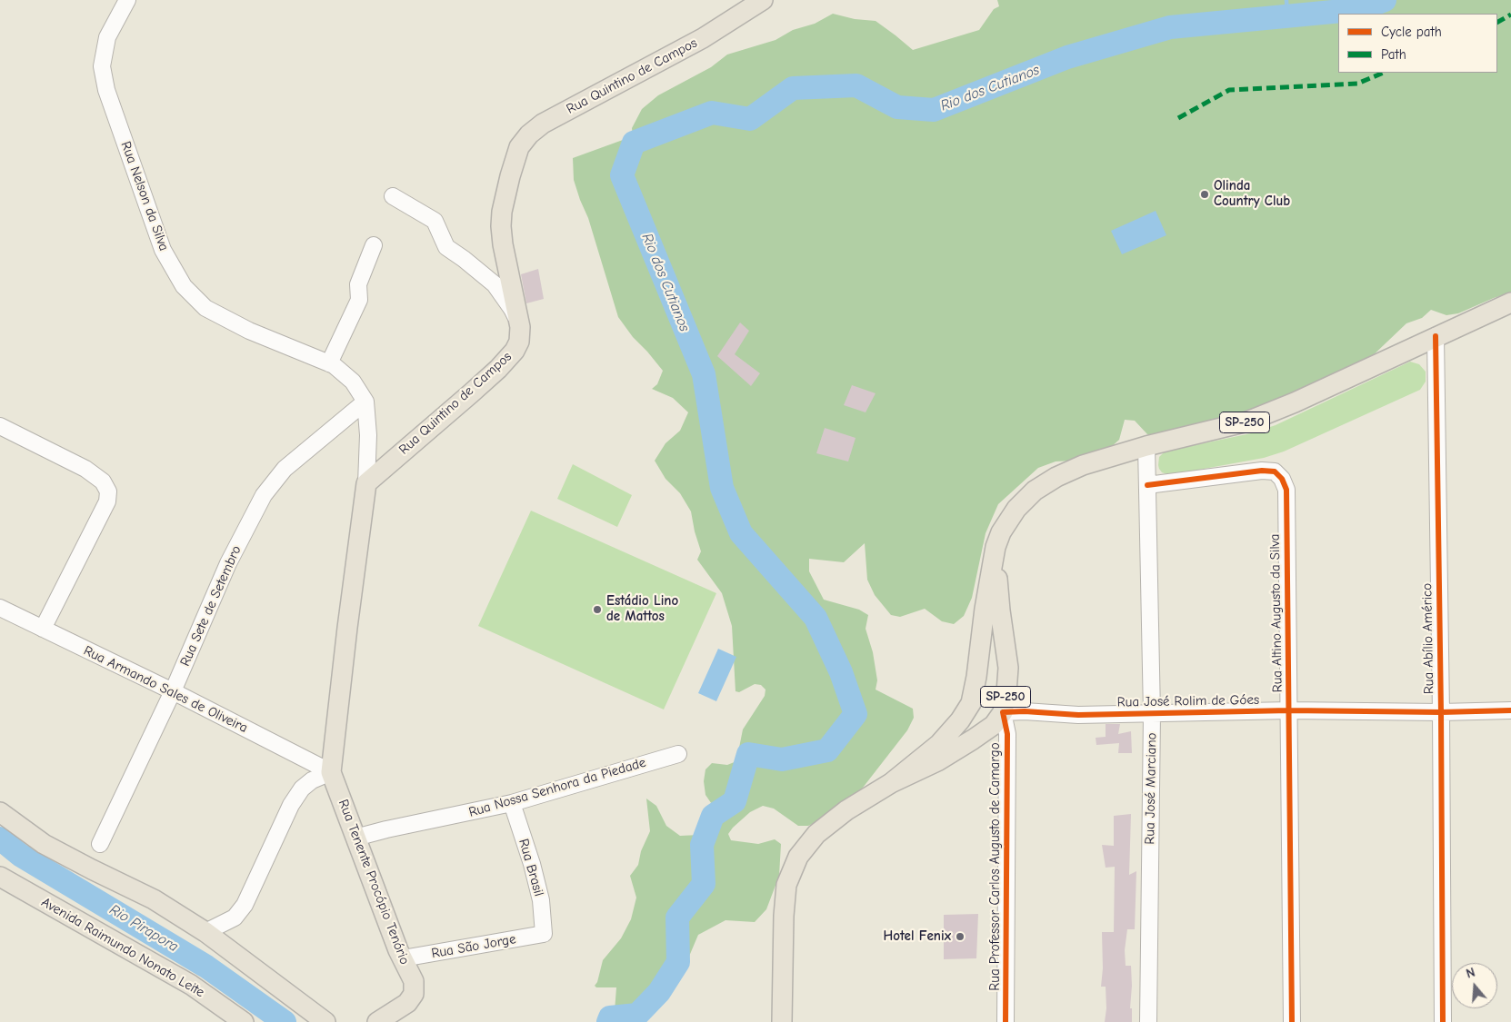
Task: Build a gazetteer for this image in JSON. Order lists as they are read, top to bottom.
{
  "streets": {
    "main road": [
      "Rua Quintino de Campos",
      "SP-250",
      "Rua Tenente Procópio Tenório",
      "Avenida Raimundo Nonato Leite"
    ],
    "street": [
      "Rua Nelson da Silva",
      "Rua Sete de Setembro",
      "Rua Altino Augusto da Silva",
      "Rua Abílio Américo",
      "Rua Armando Sales de Oliveira",
      "Rua José Rolim de Góes",
      "Rua Nossa Senhora da Piedade",
      "Rua José Marciano",
      "Rua Professor Carlos Augusto de Camargo",
      "Rua Brasil",
      "Rua São Jorge"
    ]
  },
  "crossings": [
    ["Rua Quintino de Campos", "Rua Nelson da Silva"],
    ["Rua Nelson da Silva", "Rua Sete de Setembro"],
    ["SP-250", "Rua Abílio Américo"],
    ["SP-250", "Rua José Rolim de Góes"],
    ["SP-250", "Rua José Marciano"],
    ["SP-250", "Rua Professor Carlos Augusto de Camargo"],
    ["Rua Sete de Setembro", "Rua Armando Sales de Oliveira"],
    ["Rua Altino Augusto da Silva", "Rua José Rolim de Góes"],
    ["Rua Altino Augusto da Silva", "Rua José Marciano"],
    ["Rua Abílio Américo", "Rua José Rolim de Góes"],
    ["Rua Armando Sales de Oliveira", "Rua Tenente Procópio Tenório"],
    ["Rua José Rolim de Góes", "Rua José Marciano"],
    ["Rua José Rolim de Góes", "Rua Professor Carlos Augusto de Camargo"],
    ["Rua Nossa Senhora da Piedade", "Rua Brasil"],
    ["Rua Nossa Senhora da Piedade", "Rua Tenente Procópio Tenório"],
    ["Rua Brasil", "Rua São Jorge"],
    ["Rua Tenente Procópio Tenório", "Rua São Jorge"]
  ],
  "water": ["Rio dos Cutianos", "Rio Pirapora"],
  "places": ["Olinda Country Club", "Estádio Lino de Mattos", "Hotel Fenix"],
  "legend": ["Cycle path", "Path"],
  "north": "top"
}
